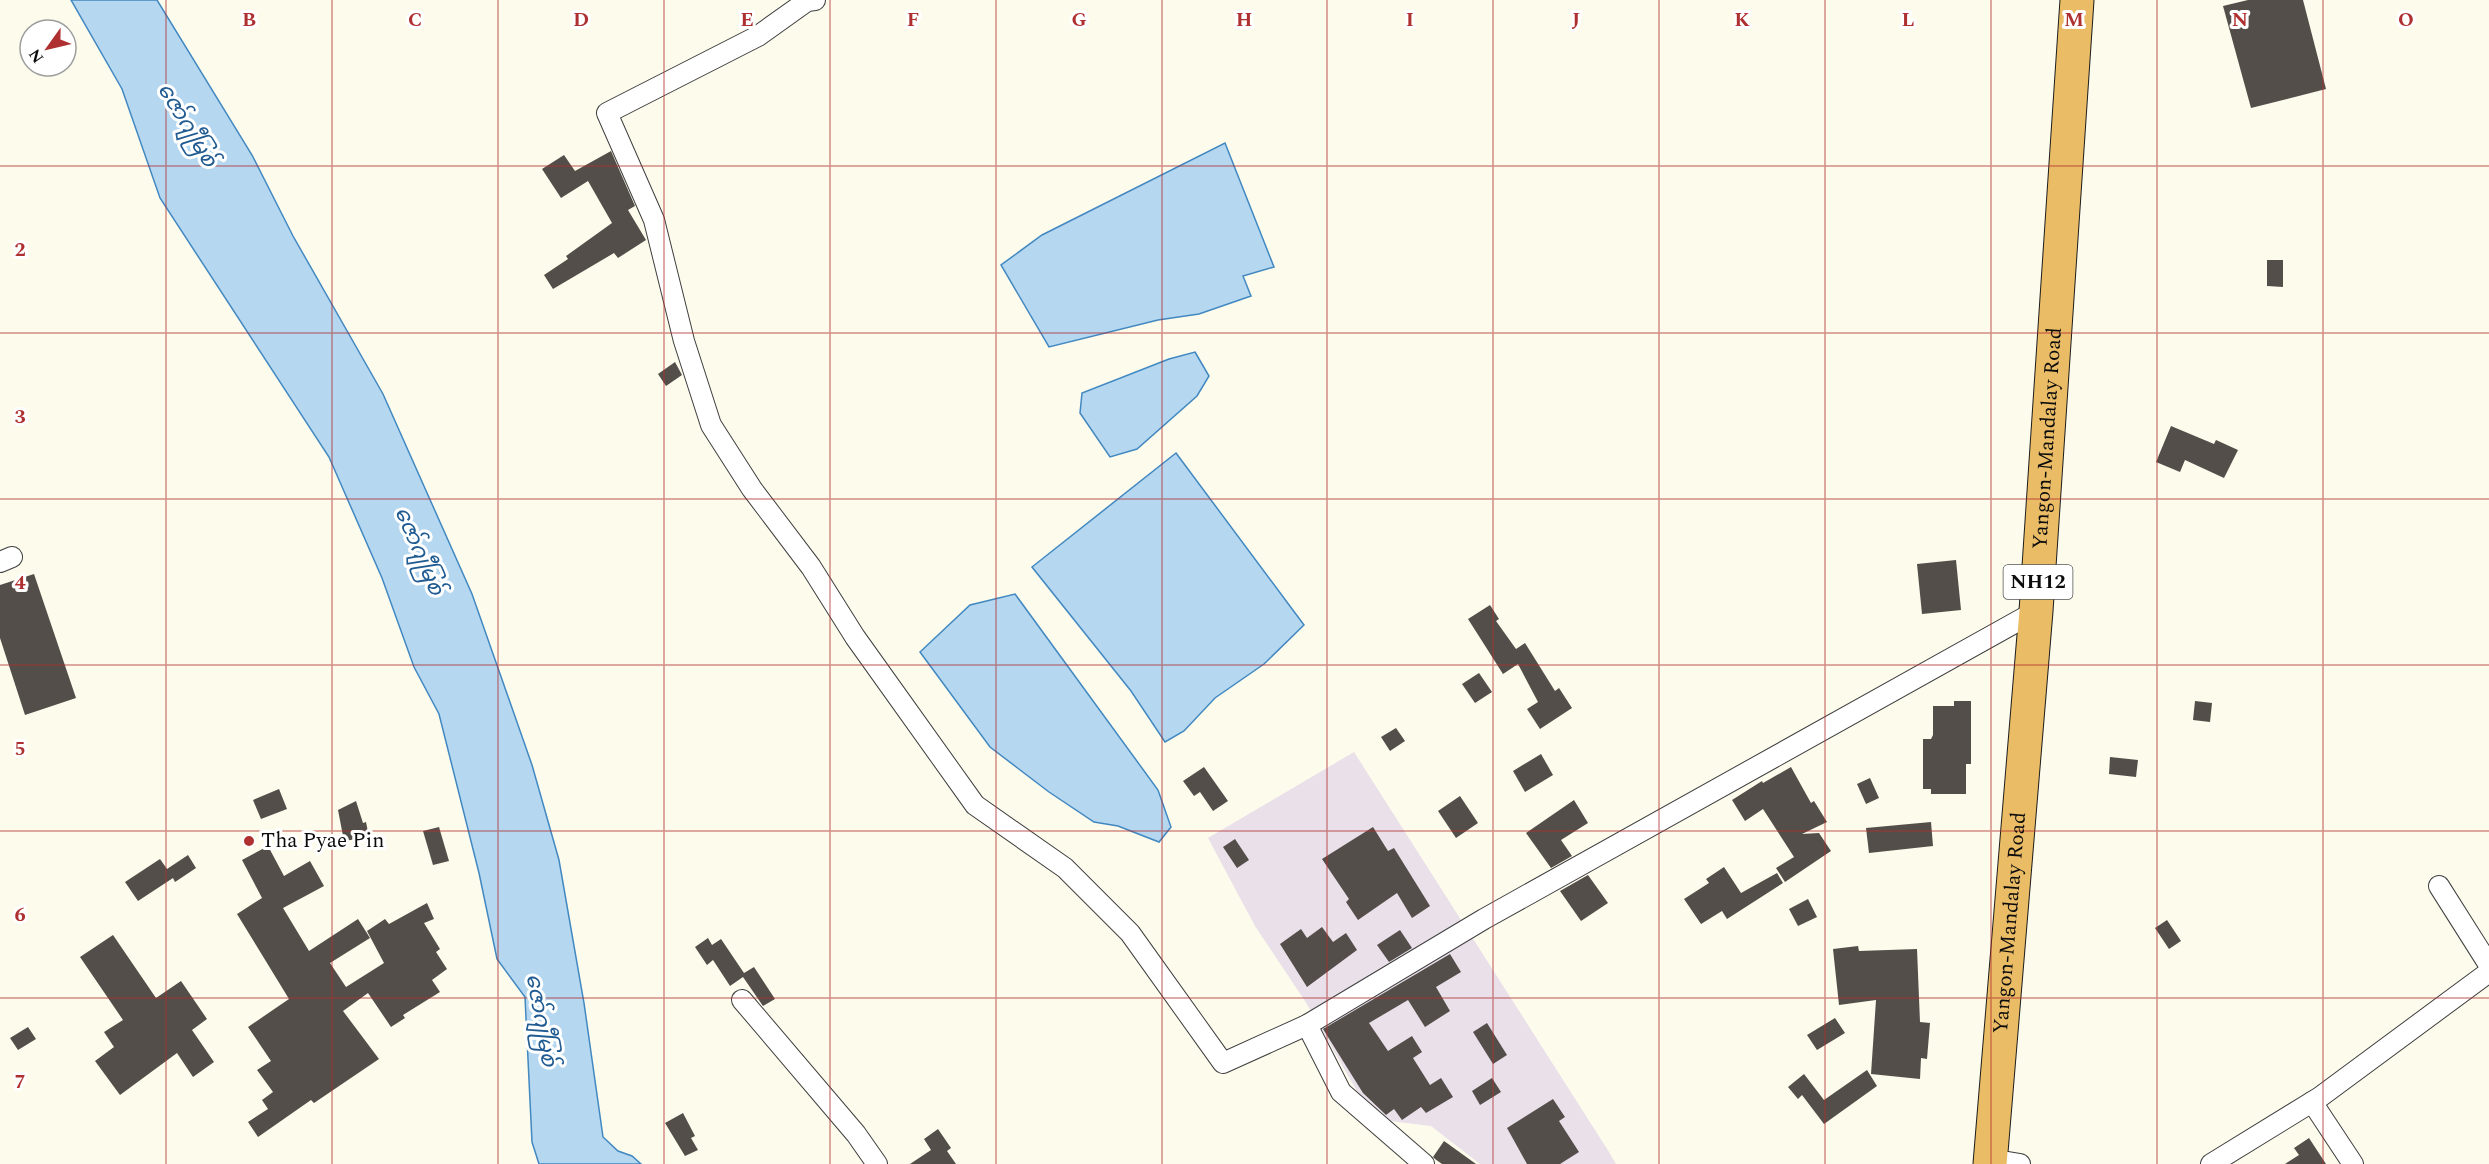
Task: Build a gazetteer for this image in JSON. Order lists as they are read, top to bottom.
{
  "streets": {
    "highway": ["Yangon-Mandalay Road", "NH12"]
  },
  "water": ["ဇော်ဂျီမြစ်"],
  "places": ["Tha Pyae Pin"],
  "north": "bottom left",
  "grid": {
    "columns": [
      "B",
      "C",
      "D",
      "E",
      "F",
      "G",
      "H",
      "I",
      "J",
      "K",
      "L",
      "M",
      "N",
      "O"
    ],
    "rows": [
      "2",
      "3",
      "4",
      "5",
      "6",
      "7"
    ]
  }
}
